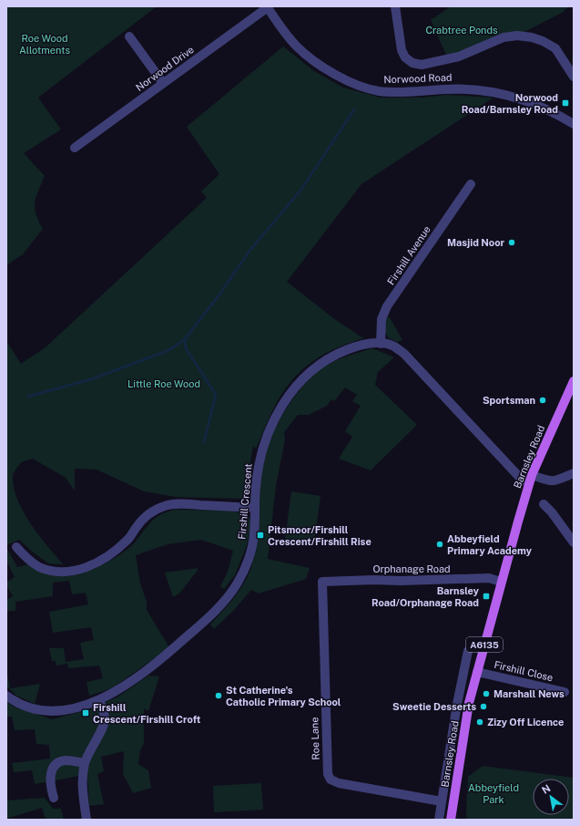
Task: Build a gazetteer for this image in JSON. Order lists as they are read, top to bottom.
{
  "streets": {
    "main road": ["Barnsley Road", "A6135"],
    "street": [
      "Norwood Drive",
      "Norwood Road",
      "Firshill Avenue",
      "Firshill Crescent",
      "Orphanage Road",
      "Firshill Close",
      "Roe Lane"
    ]
  },
  "crossings": [
    ["Norwood Drive", "Norwood Road"],
    ["Firshill Avenue", "Firshill Crescent"],
    ["Barnsley Road", "Firshill Crescent"],
    ["Barnsley Road", "Orphanage Road"],
    ["Barnsley Road", "A6135"],
    ["Barnsley Road", "Firshill Close"],
    ["Orphanage Road", "Roe Lane"]
  ],
  "parks": [
    "Crabtree Ponds",
    "Roe Wood Allotments",
    "Little Roe Wood",
    "Abbeyfield Park"
  ],
  "places": {
    "transit": [
      "Norwood Road/Barnsley Road",
      "Pitsmoor/Firshill Crescent/Firshill Rise",
      "Barnsley Road/Orphanage Road",
      "Firshill Crescent/Firshill Croft"
    ],
    "other": [
      "Masjid Noor",
      "Sportsman",
      "Abbeyfield Primary Academy",
      "Marshall News",
      "St Catherine's Catholic Primary School",
      "Sweetie Desserts",
      "Zizy Off Licence"
    ]
  },
  "north": "top left"
}
